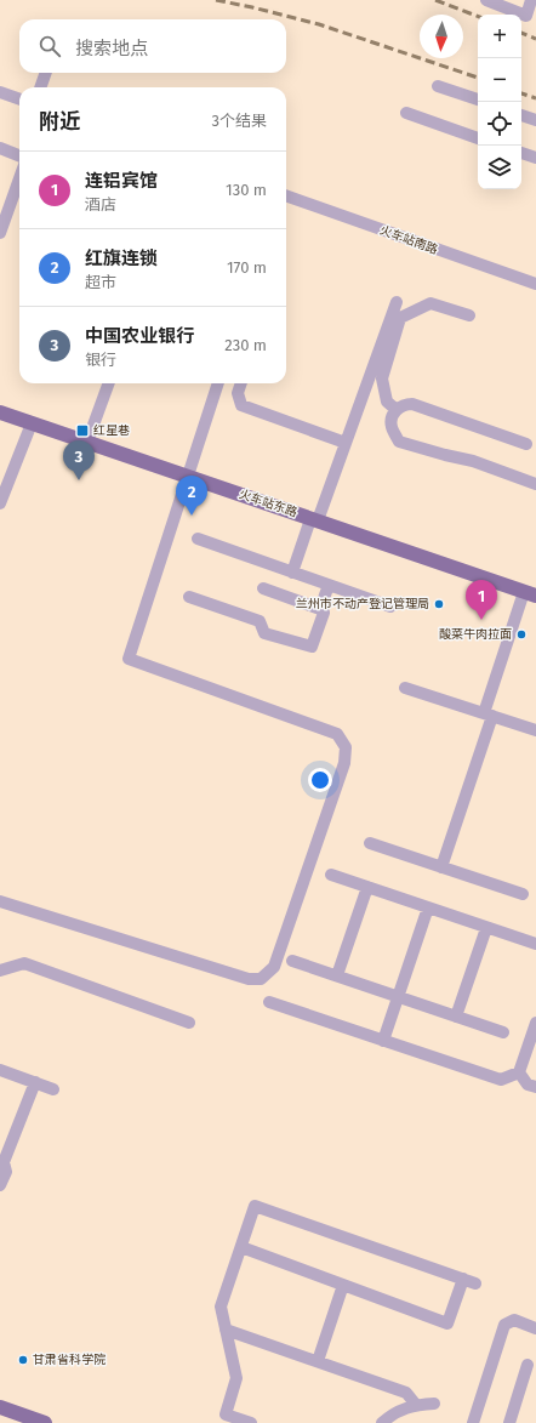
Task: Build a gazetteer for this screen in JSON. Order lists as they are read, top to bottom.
{
  "streets": {
    "main road": ["火车站东路"],
    "street": ["火车站南路"]
  },
  "places": {
    "transit": ["红星巷"],
    "other": ["兰州市不动产登记管理局", "酸菜牛肉拉面", "甘肃省科学院"]
  },
  "north": "bottom",
  "page": {
    "map_buttons": ["+", "−"],
    "search": "搜索地点",
    "heading": ["附近", "3个结果"],
    "list": [
      {
        "mark": "1",
        "name": "连铝宾馆",
        "note": "酒店",
        "value": "130 m"
      },
      {
        "mark": "2",
        "name": "红旗连锁",
        "note": "超市",
        "value": "170 m"
      },
      {
        "mark": "3",
        "name": "中国农业银行",
        "note": "银行",
        "value": "230 m"
      }
    ],
    "pins": ["3", "2", "1"]
  }
}
